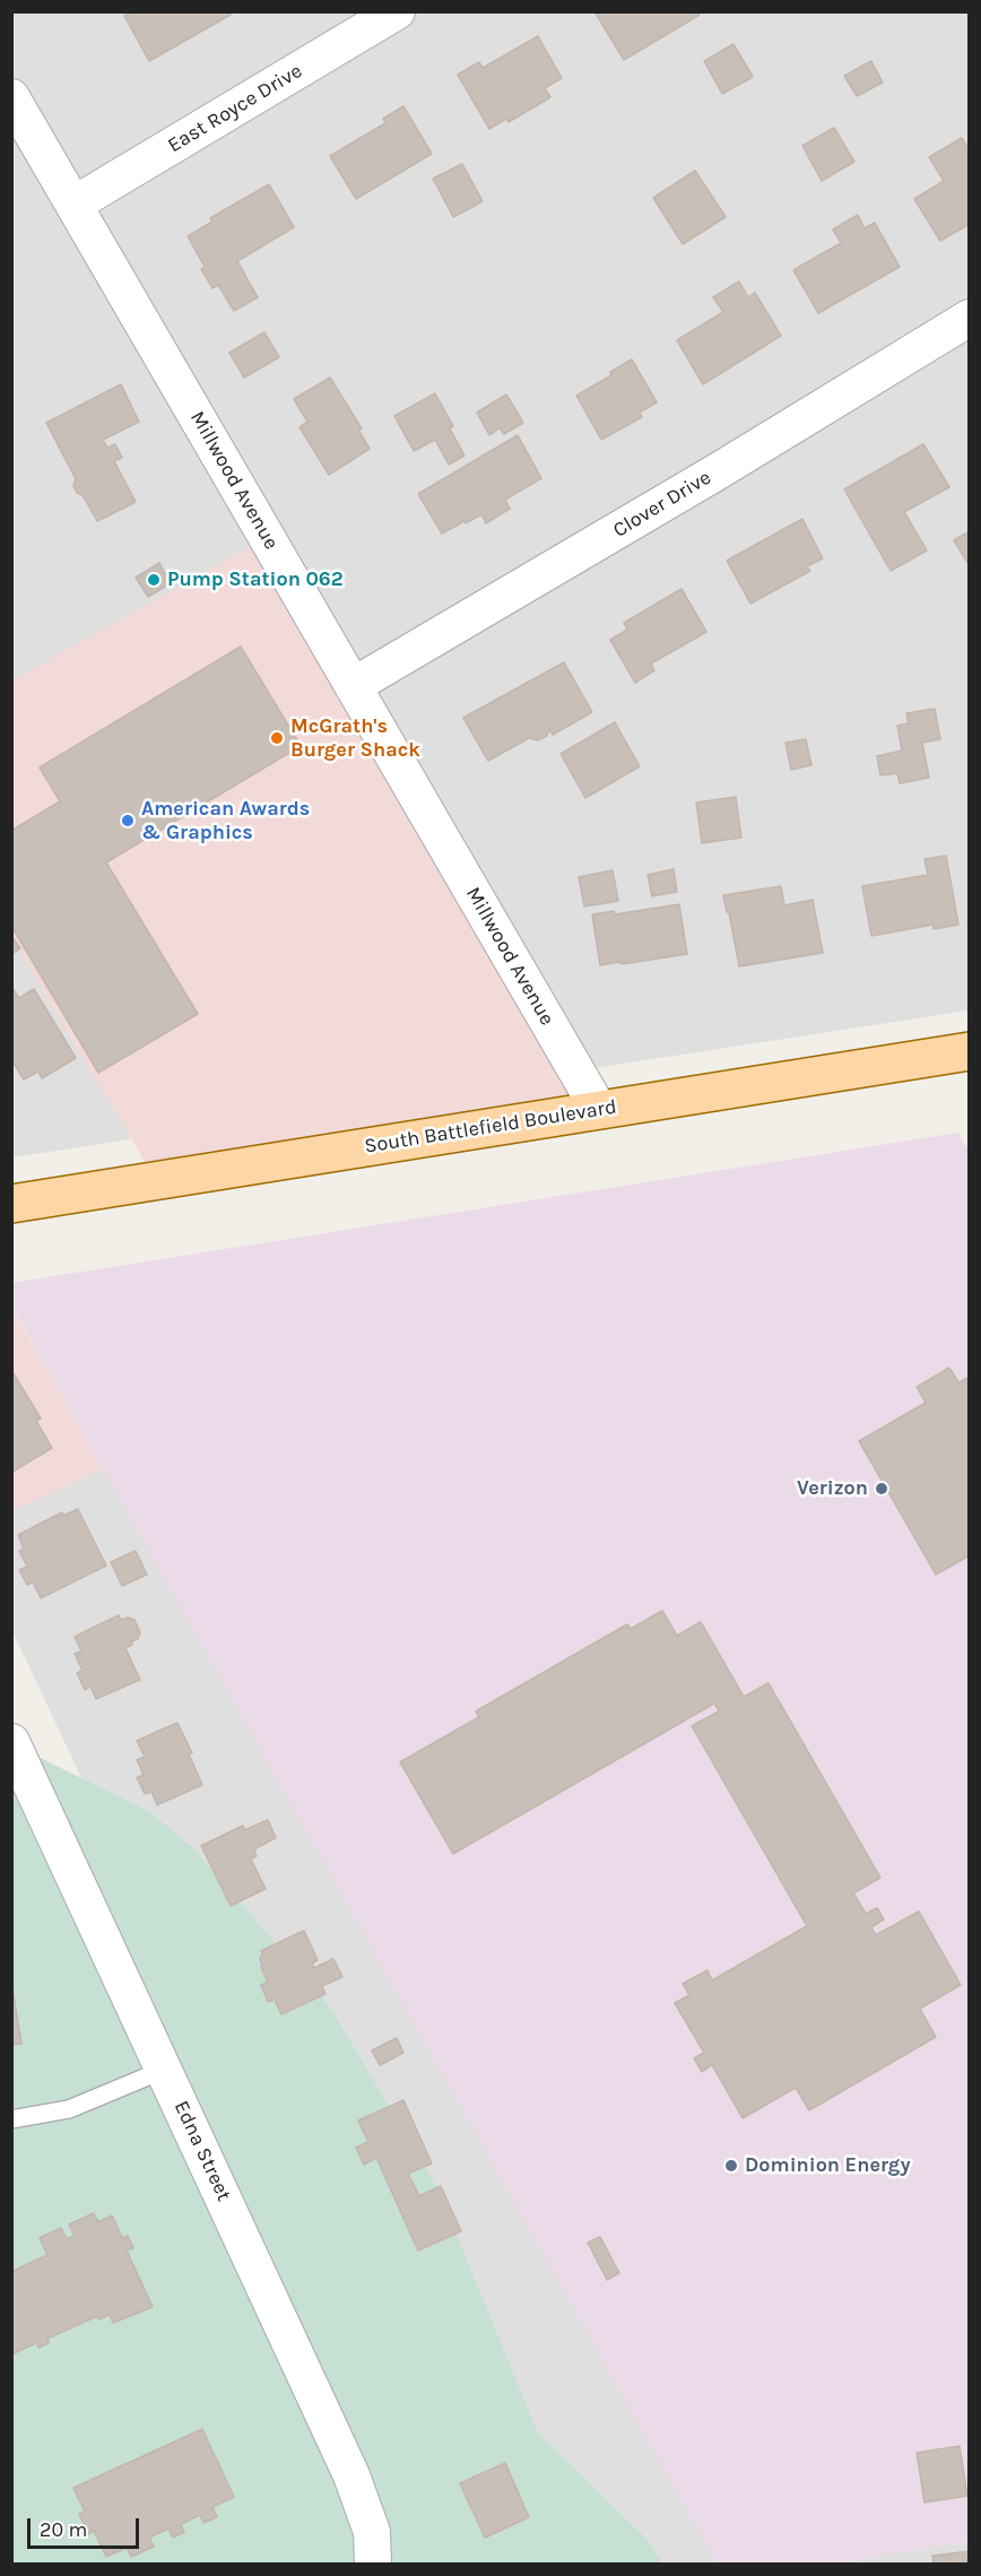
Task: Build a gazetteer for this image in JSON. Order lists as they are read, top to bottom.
{
  "streets": {
    "main road": ["South Battlefield Boulevard"],
    "street": [
      "East Royce Drive",
      "Millwood Avenue",
      "Clover Drive",
      "Edna Street"
    ]
  },
  "crossings": [
    ["East Royce Drive", "Millwood Avenue"],
    ["Millwood Avenue", "Clover Drive"],
    ["Millwood Avenue", "South Battlefield Boulevard"]
  ],
  "places": [
    "Pump Station 062",
    "McGrath's Burger Shack",
    "American Awards & Graphics",
    "Verizon",
    "Dominion Energy"
  ],
  "scale_bar": "20 m"
}
